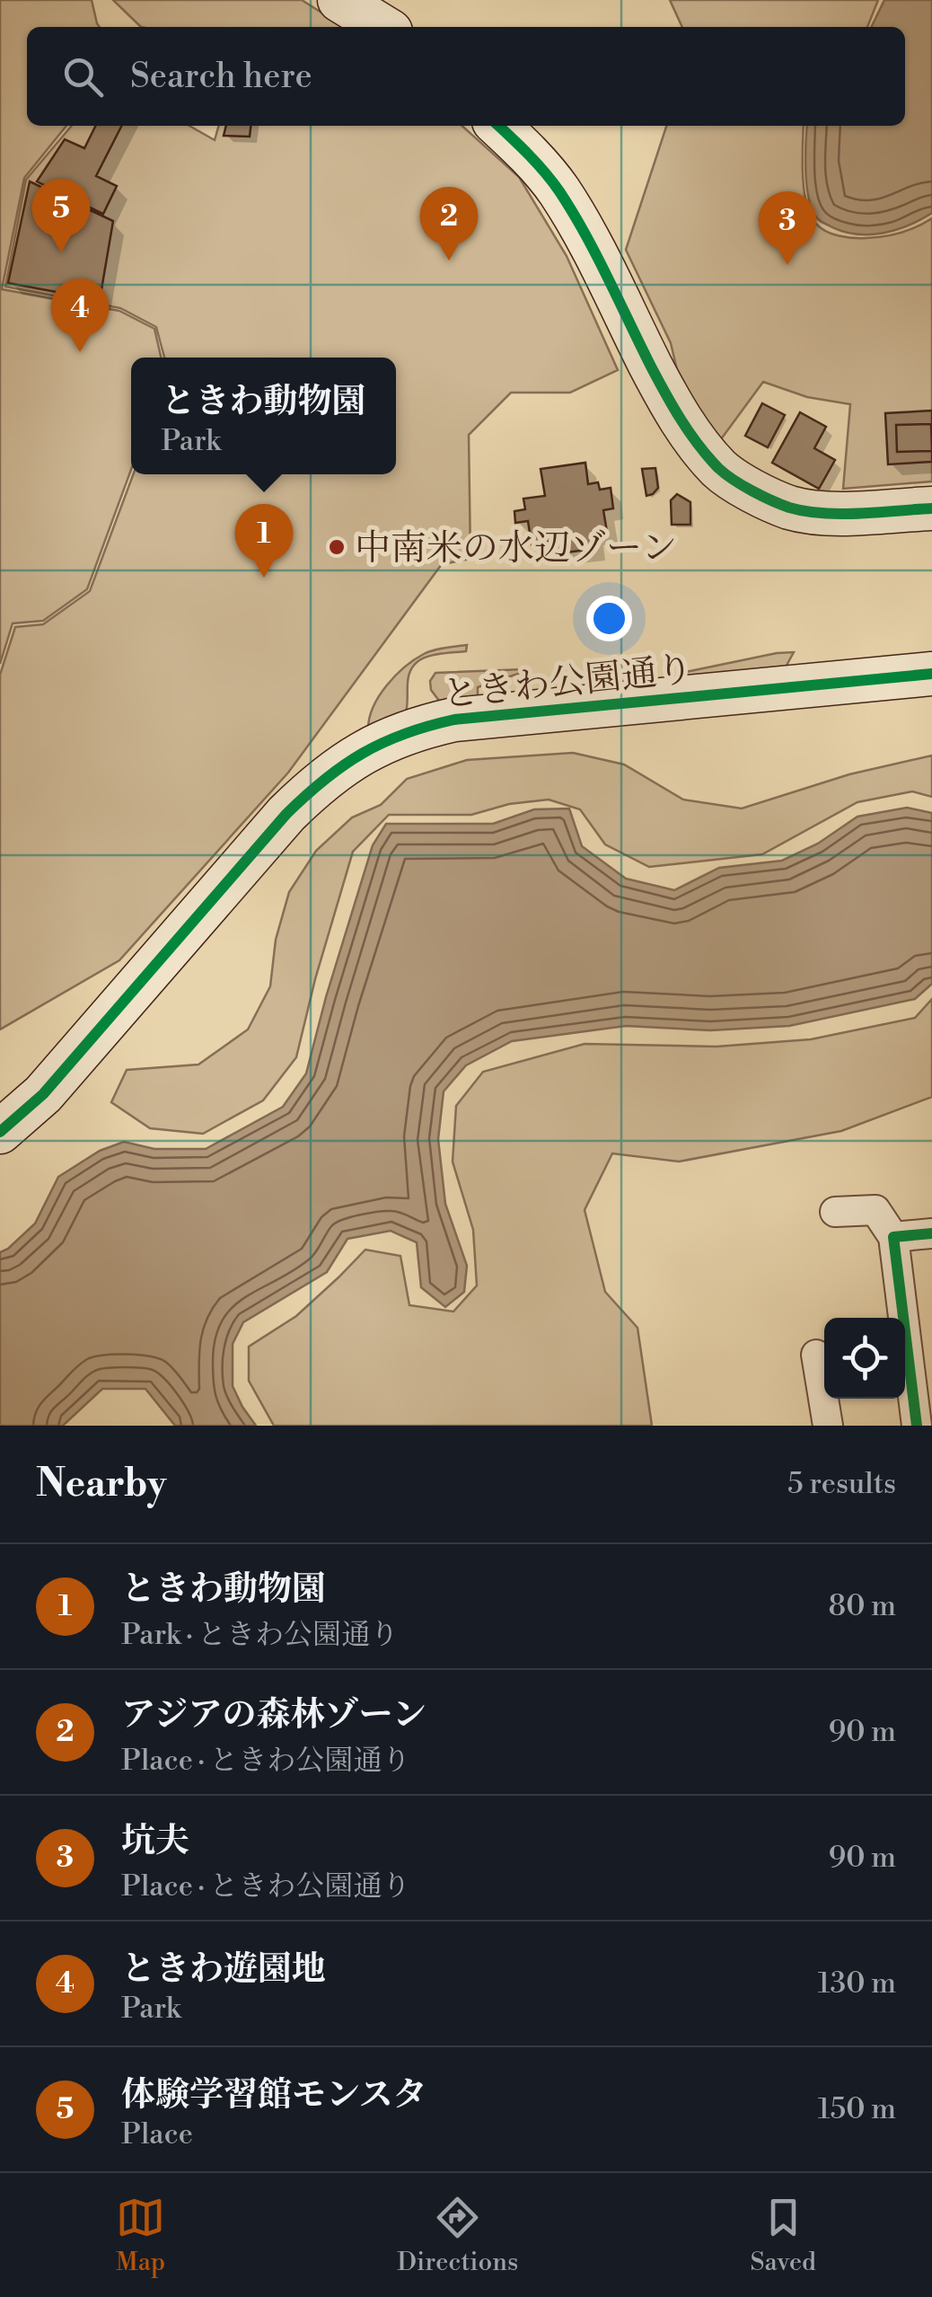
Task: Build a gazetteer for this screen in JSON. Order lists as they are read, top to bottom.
{
  "streets": {
    "street": ["ときわ公園通り"]
  },
  "places": ["中南米の水辺ゾーン"],
  "page": {
    "search": "Search here",
    "pins": [
      "5",
      "2",
      "3",
      "4",
      "1"
    ],
    "popup": ["ときわ動物園", "Park"],
    "heading": ["Nearby", "5 results"],
    "list": [
      {
        "mark": "1",
        "name": "ときわ動物園",
        "note": "Park · ときわ公園通り",
        "value": "80 m"
      },
      {
        "mark": "2",
        "name": "アジアの森林ゾーン",
        "note": "Place · ときわ公園通り",
        "value": "90 m"
      },
      {
        "mark": "3",
        "name": "坑夫",
        "note": "Place · ときわ公園通り",
        "value": "90 m"
      },
      {
        "mark": "4",
        "name": "ときわ遊園地",
        "note": "Park",
        "value": "130 m"
      },
      {
        "mark": "5",
        "name": "体験学習館モンスタ",
        "note": "Place",
        "value": "150 m"
      }
    ],
    "nav": ["Map", "Directions", "Saved"]
  }
}
